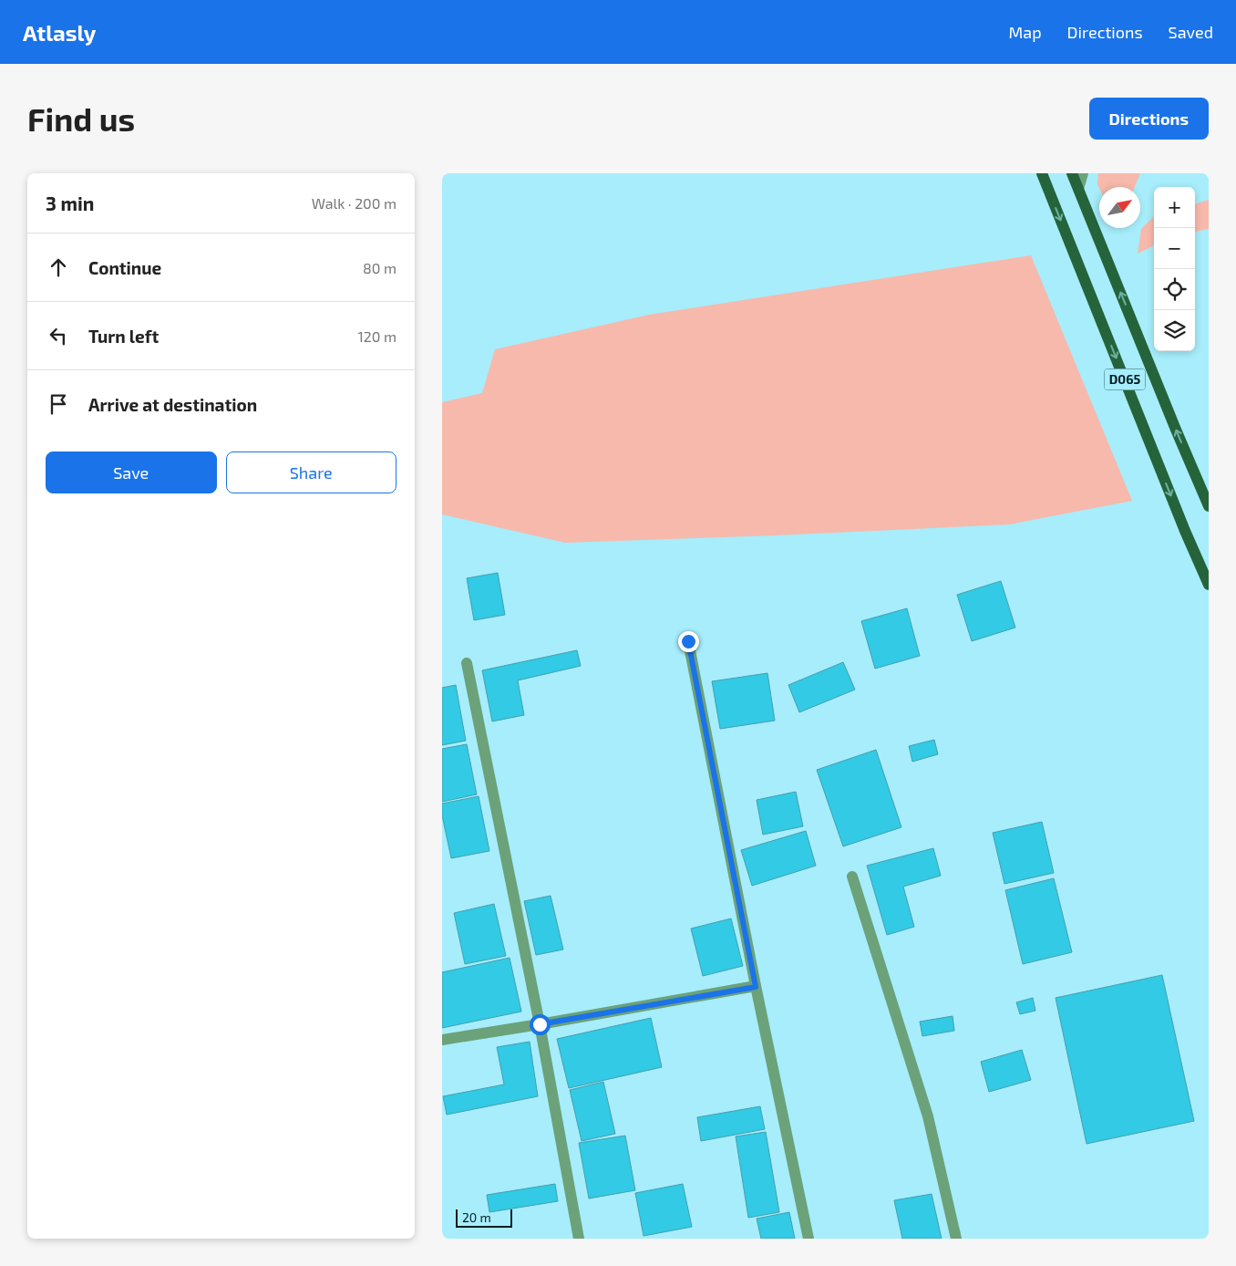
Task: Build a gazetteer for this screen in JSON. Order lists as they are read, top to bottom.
{
  "streets": {
    "main road": ["D065"]
  },
  "scale_bar": "20 m",
  "north": "top right",
  "page": {
    "header": "Atlasly",
    "nav": ["Map", "Directions", "Saved"],
    "buttons": [
      "Directions",
      ["Save", "Share"]
    ],
    "title": "Find us",
    "heading": ["3 min", "Walk · 200 m"],
    "map_buttons": ["+", "−"],
    "list": [
      ["Continue", "80 m"],
      ["Turn left", "120 m"],
      "Arrive at destination"
    ],
    "scale": "20 m"
  }
}
